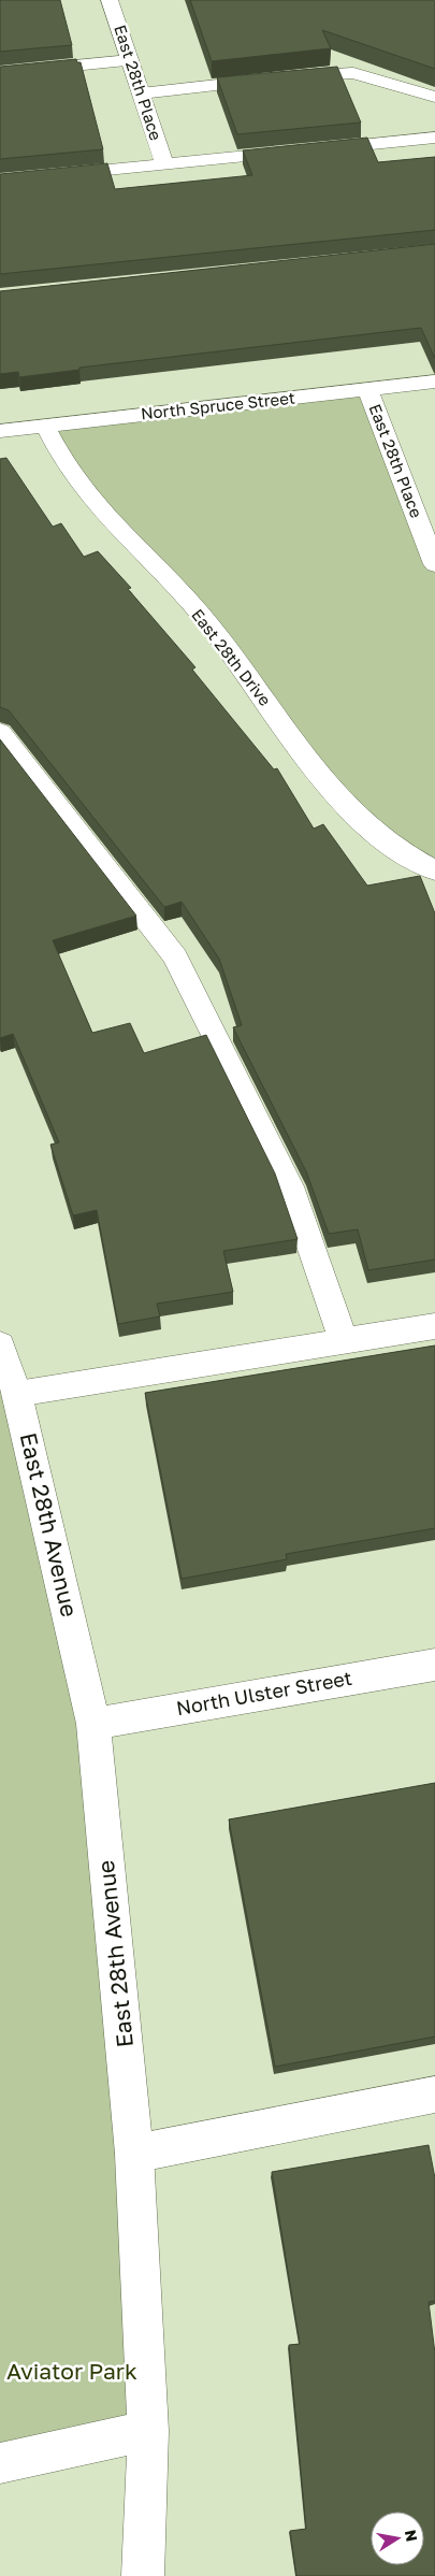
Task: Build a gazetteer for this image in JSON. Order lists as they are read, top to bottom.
{
  "streets": {
    "street": [
      "East 28th Place",
      "North Spruce Street",
      "East 28th Drive",
      "East 28th Avenue",
      "North Ulster Street"
    ]
  },
  "crossings": [
    ["East 28th Place", "North Spruce Street"],
    ["North Spruce Street", "East 28th Drive"],
    ["East 28th Avenue", "North Ulster Street"]
  ],
  "parks": ["Aviator Park"],
  "north": "right"
}
